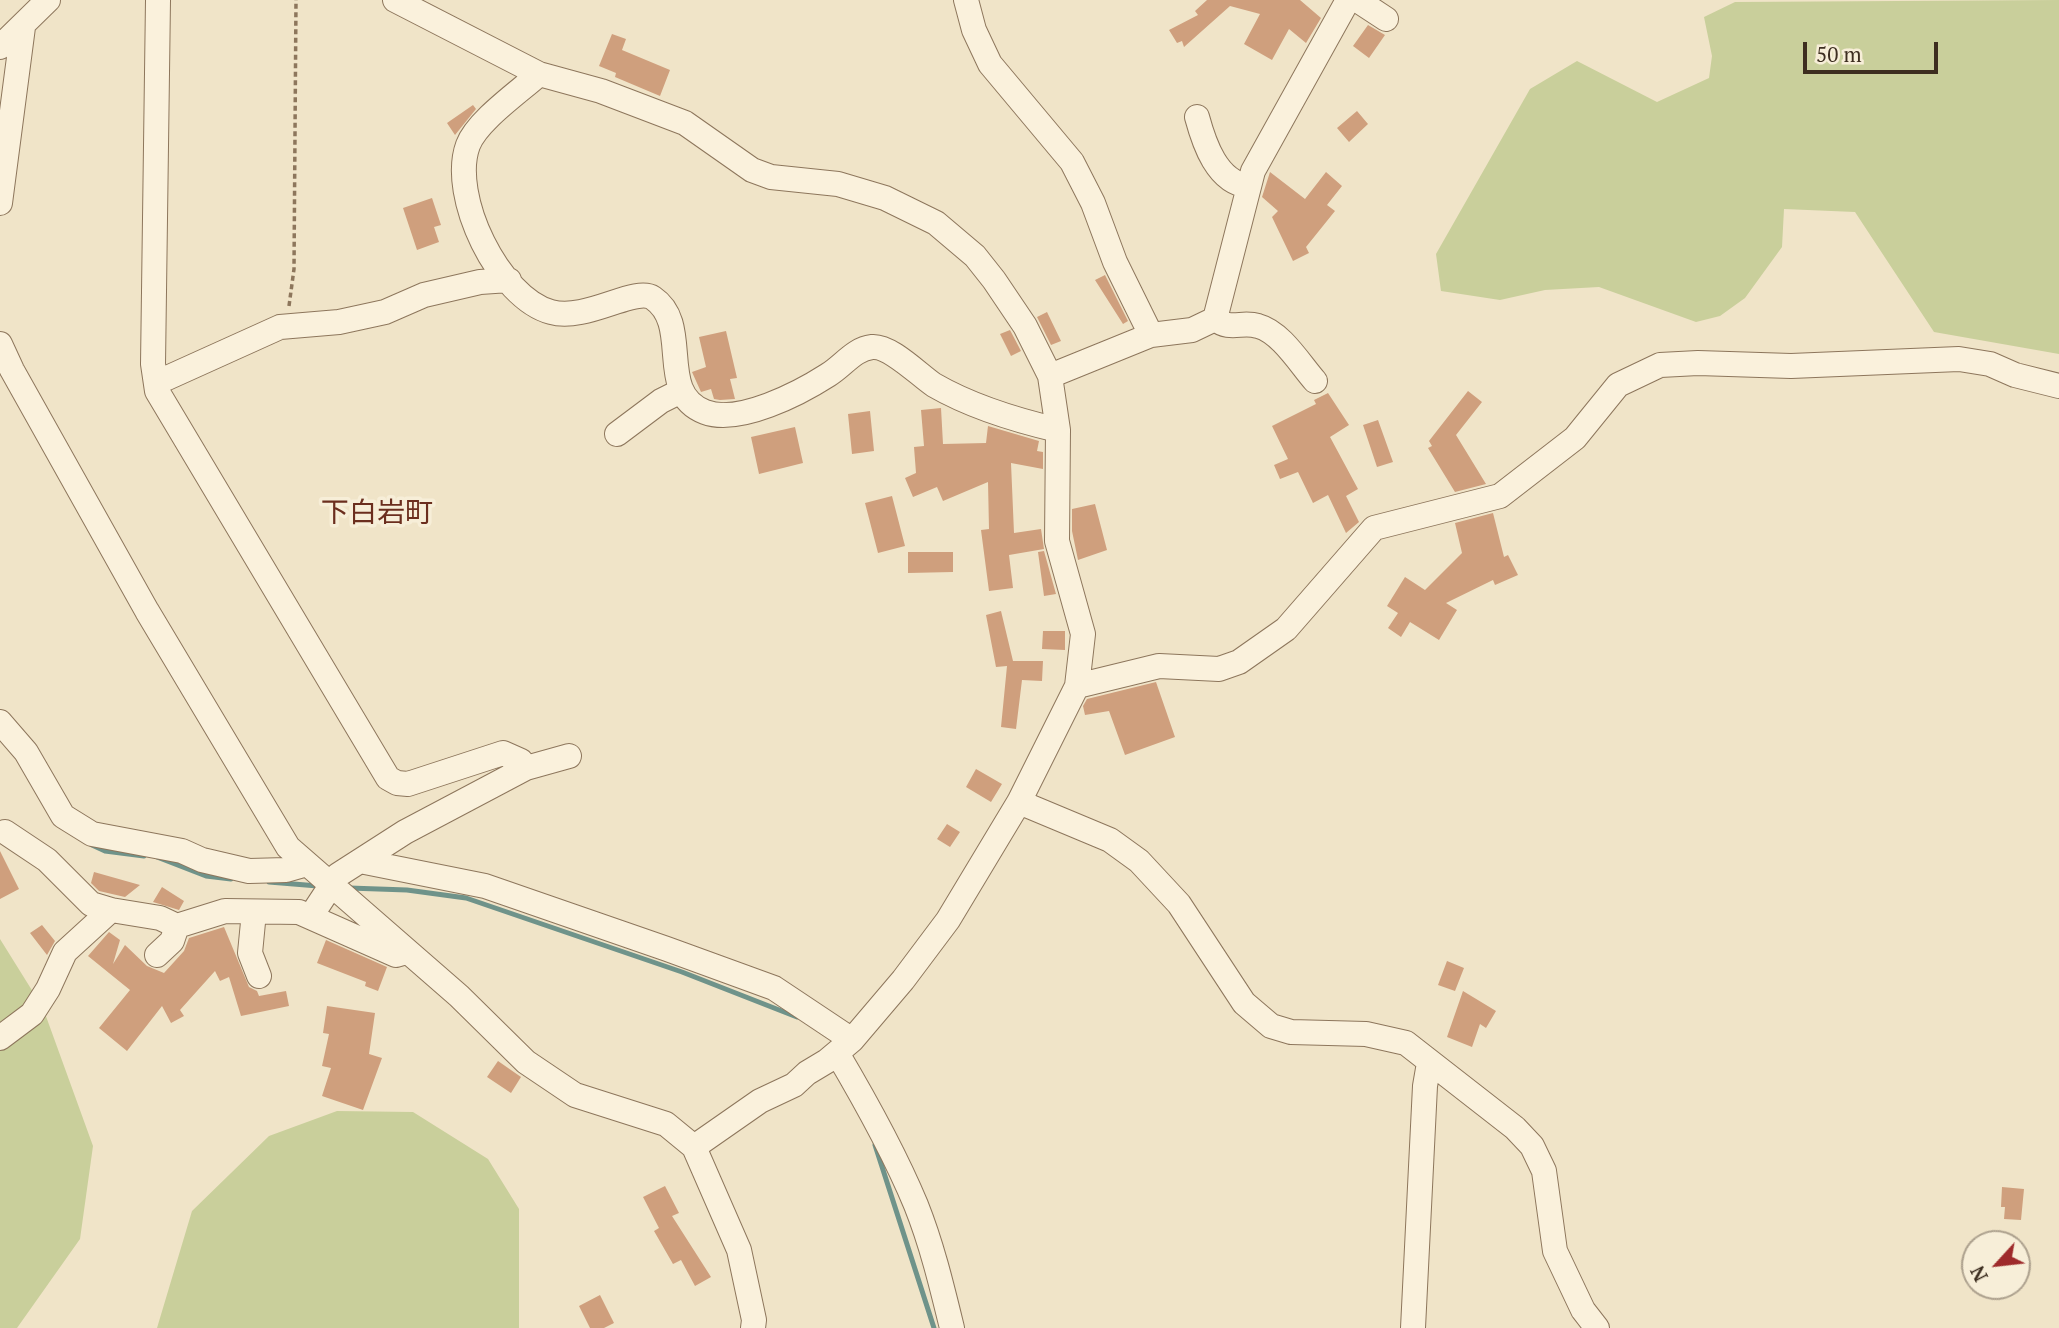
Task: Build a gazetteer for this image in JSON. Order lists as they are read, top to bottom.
{
  "districts": ["下白岩町"],
  "scale_bar": "50 m",
  "north": "bottom left"
}
